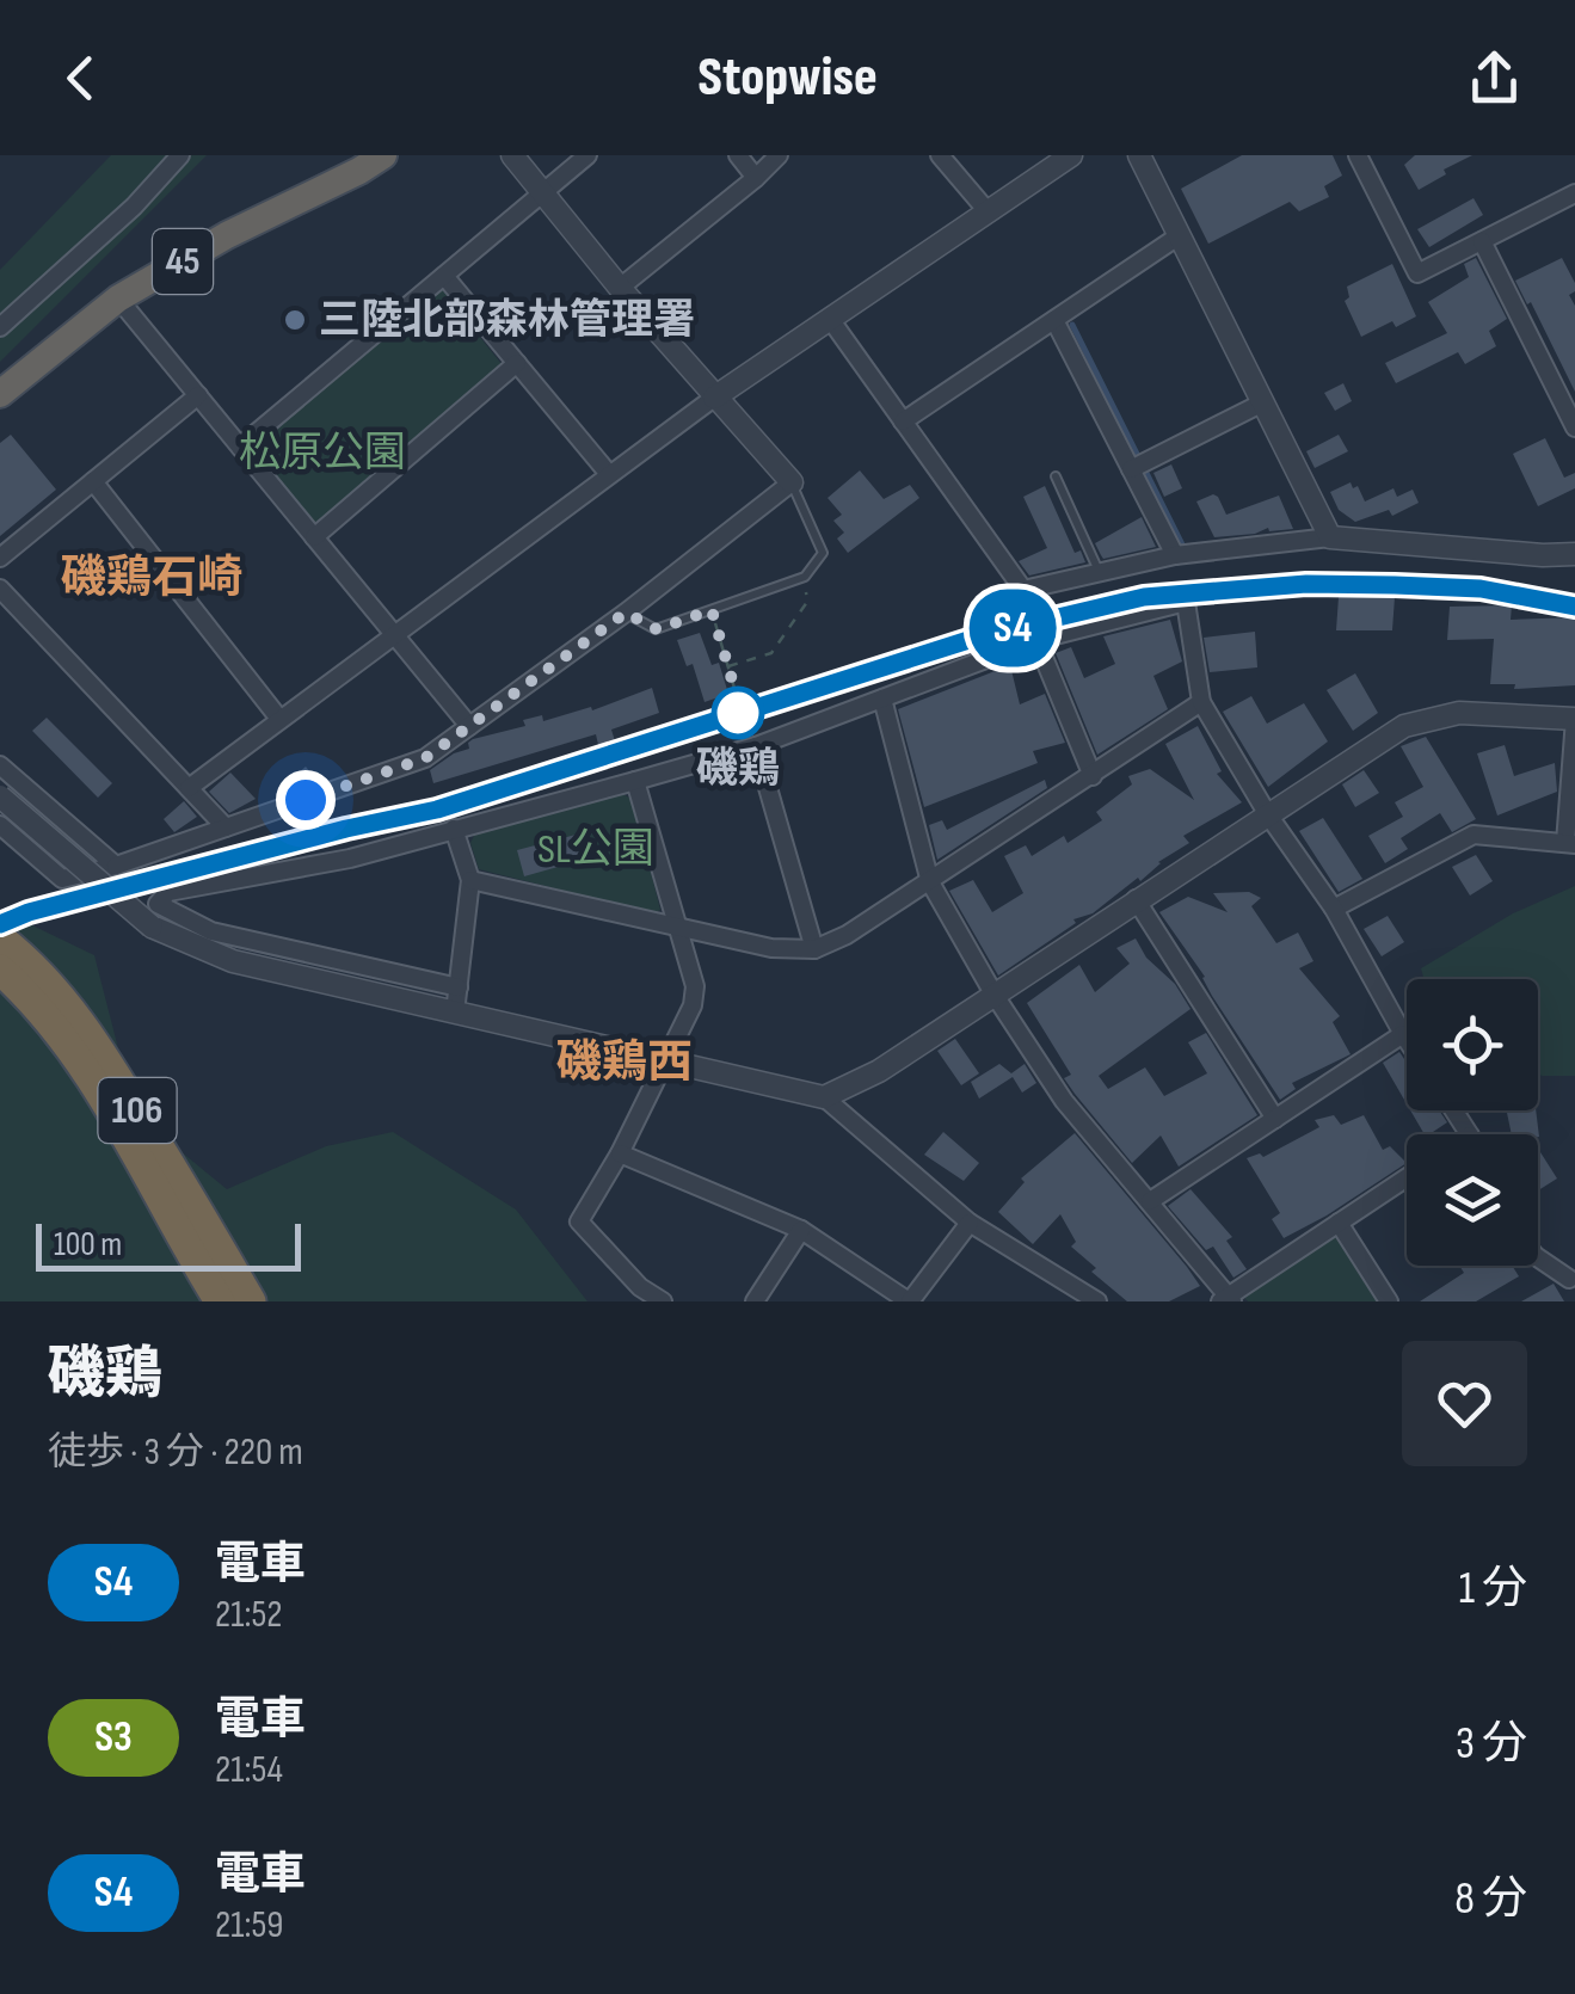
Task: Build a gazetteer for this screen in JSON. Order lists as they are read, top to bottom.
{
  "streets": {
    "highway": ["45", "106"]
  },
  "districts": ["磯鶏石崎", "磯鶏西"],
  "parks": ["松原公園", "SL公園"],
  "places": ["三陸北部森林管理署", "磯鶏"],
  "scale_bar": "100 m",
  "page": {
    "header": "Stopwise",
    "on_map": "S4",
    "scale": "100 m",
    "heading": ["磯鶏", "徒歩 · 3 分 · 220 m"],
    "list": [
      {
        "mark": "S4",
        "name": "電車",
        "note": "21:52",
        "value": "1 分"
      },
      {
        "mark": "S3",
        "name": "電車",
        "note": "21:54",
        "value": "3 分"
      },
      {
        "mark": "S4",
        "name": "電車",
        "note": "21:59",
        "value": "8 分"
      }
    ]
  }
}
